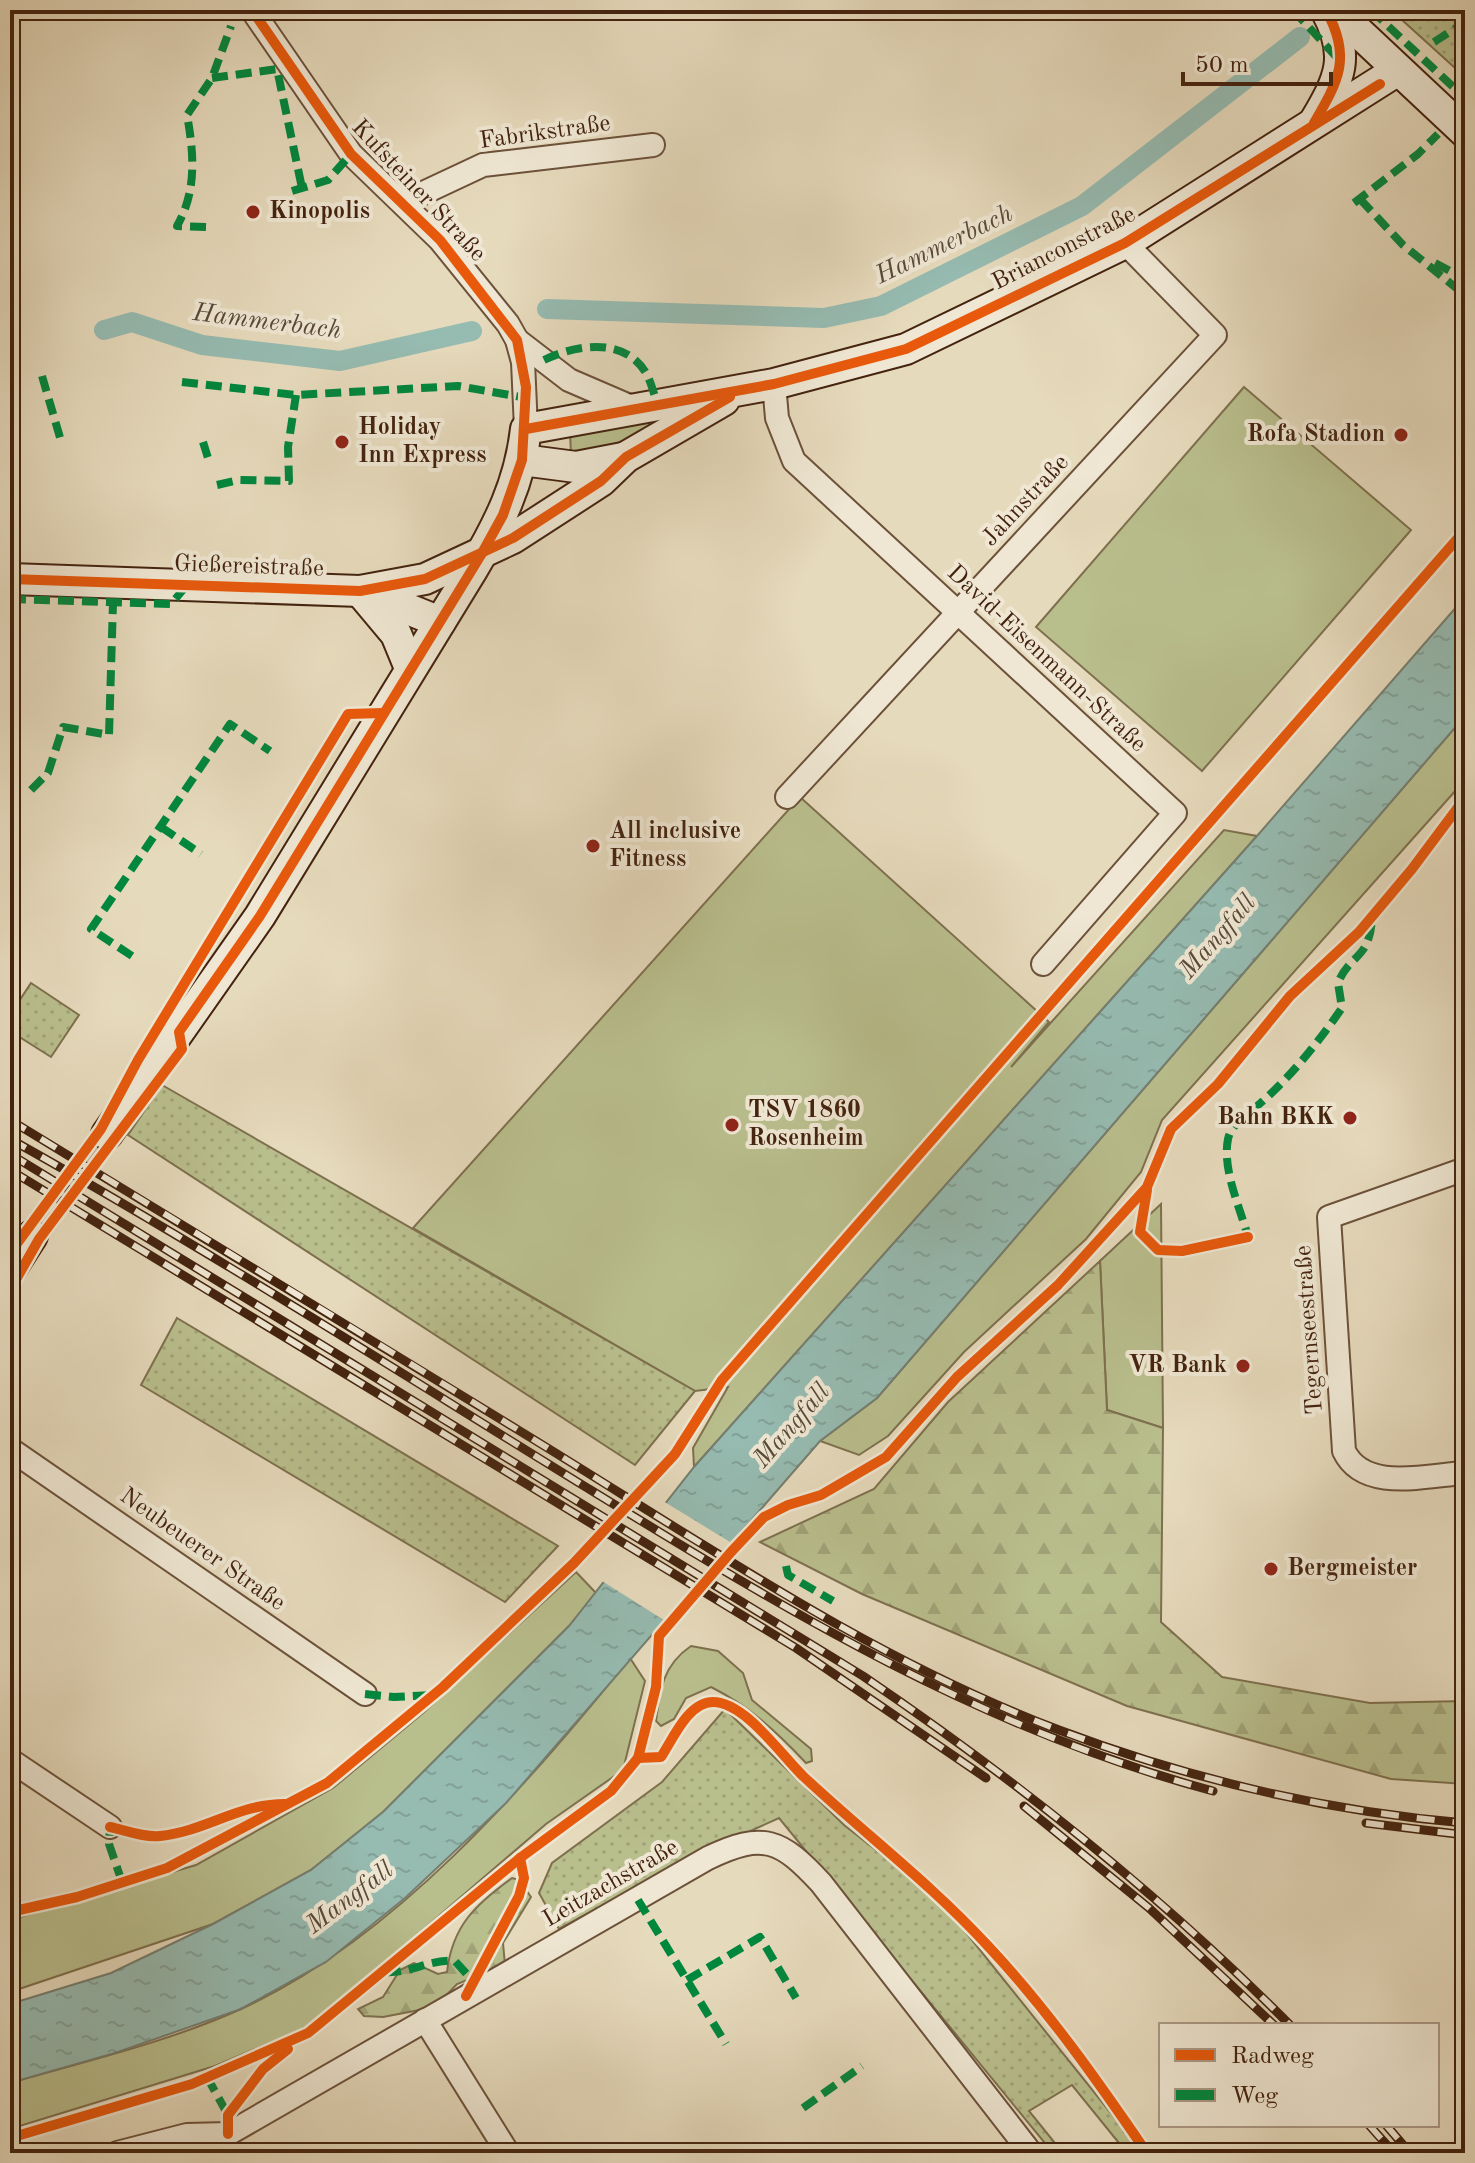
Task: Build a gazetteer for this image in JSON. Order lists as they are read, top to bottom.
{
  "streets": {
    "main road": ["Kufsteiner Straße", "Brianconstraße", "Gießereistraße"],
    "street": [
      "Fabrikstraße",
      "Jahnstraße",
      "David-Eisenmann-Straße",
      "Tegernseestraße",
      "Neubeuerer Straße",
      "Leitzachstraße"
    ]
  },
  "crossings": [
    ["Fabrikstraße", "Kufsteiner Straße"],
    ["Kufsteiner Straße", "Brianconstraße"],
    ["Kufsteiner Straße", "Gießereistraße"],
    ["Brianconstraße", "Jahnstraße"],
    ["Brianconstraße", "Gießereistraße"],
    ["Brianconstraße", "David-Eisenmann-Straße"],
    ["Jahnstraße", "David-Eisenmann-Straße"]
  ],
  "water": ["Hammerbach", "Mangfall"],
  "places": [
    "Kinopolis",
    "Rofa Stadion",
    "Holiday Inn Express",
    "All inclusive Fitness",
    "Bahn BKK",
    "TSV 1860 Rosenheim",
    "VR Bank",
    "Bergmeister"
  ],
  "legend": ["Radweg", "Weg"],
  "scale_bar": "50 m"
}
